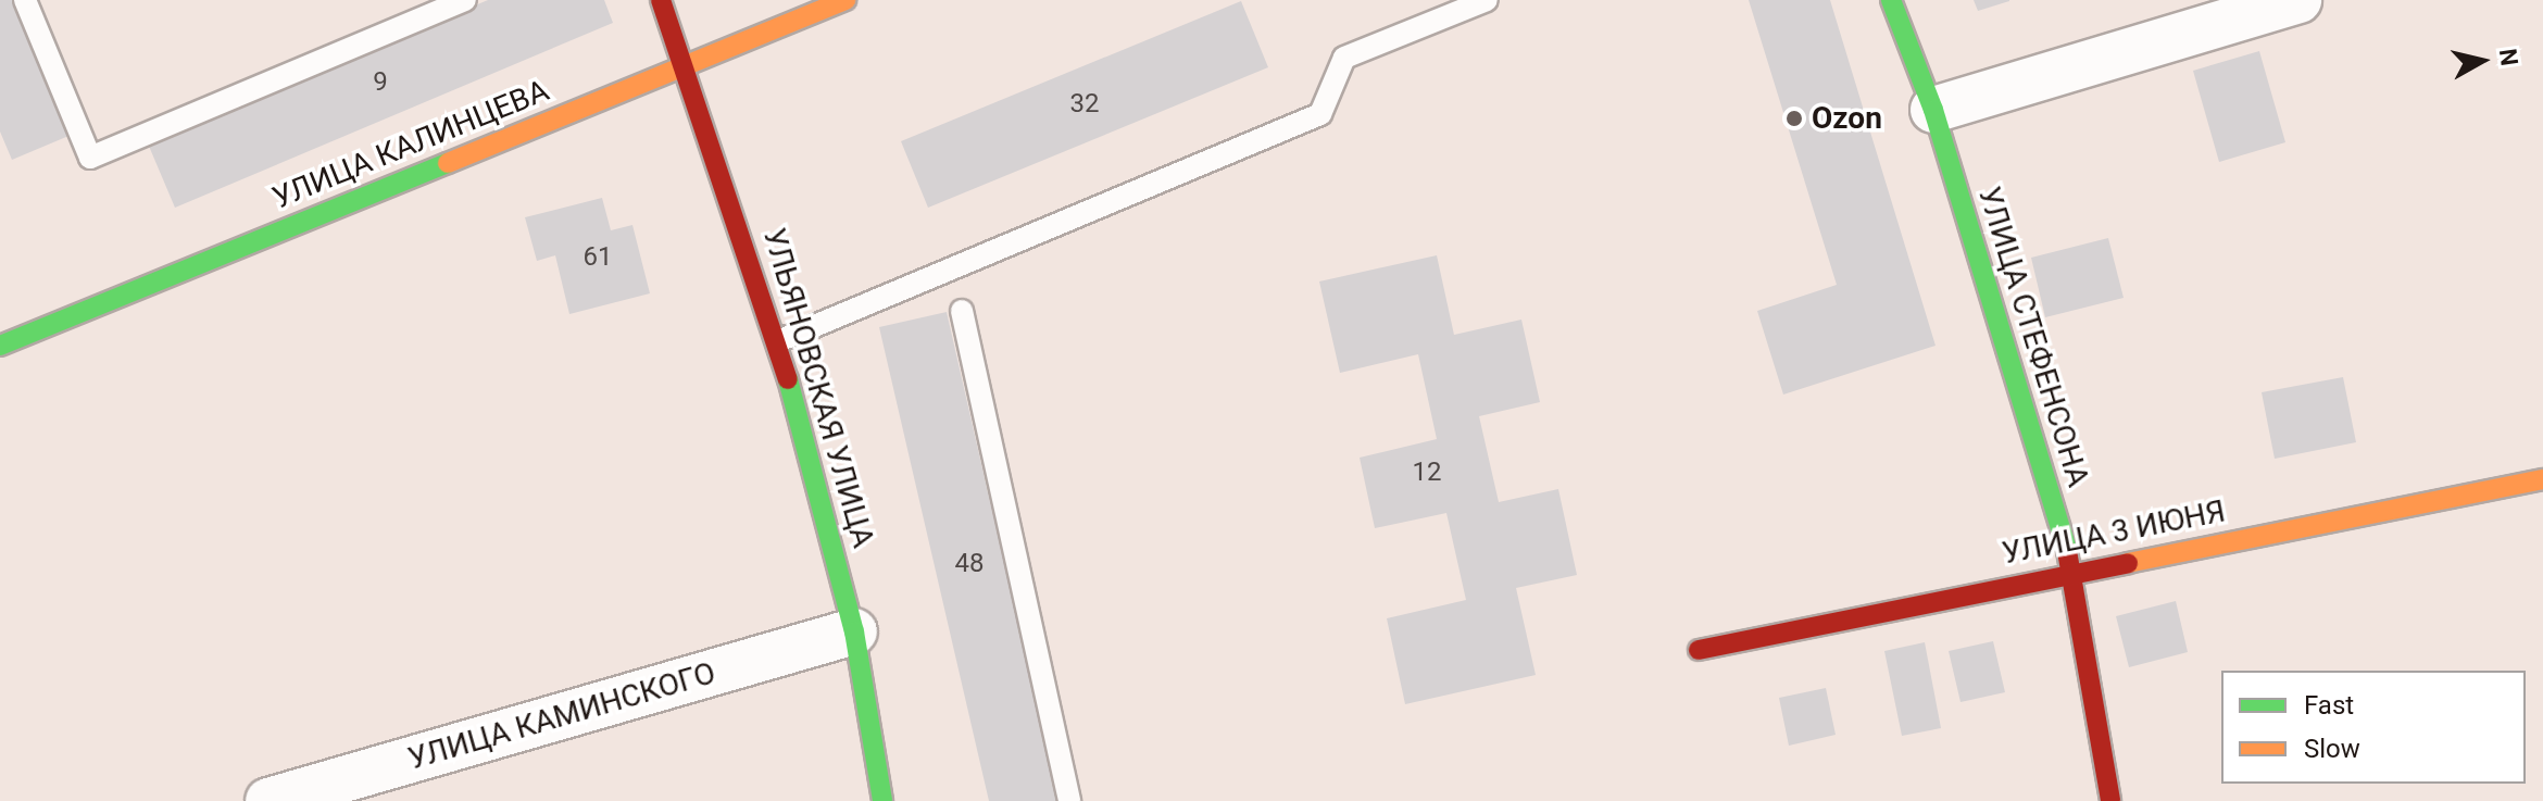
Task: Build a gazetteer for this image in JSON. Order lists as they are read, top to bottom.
{
  "streets": {
    "street": [
      "УЛИЦА КАЛИНЦЕВА",
      "УЛИЦА СТЕФЕНСОНА",
      "УЛЬЯНОВСКАЯ УЛИЦА",
      "УЛИЦА 3 ИЮНЯ",
      "УЛИЦА КАМИНСКОГО"
    ]
  },
  "crossings": [
    ["УЛИЦА КАЛИНЦЕВА", "УЛЬЯНОВСКАЯ УЛИЦА"],
    ["УЛИЦА СТЕФЕНСОНА", "УЛИЦА 3 ИЮНЯ"],
    ["УЛЬЯНОВСКАЯ УЛИЦА", "УЛИЦА КАМИНСКОГО"]
  ],
  "places": ["Ozon"],
  "house_numbers": [
    "9",
    "32",
    "61",
    "12",
    "48"
  ],
  "legend": ["Fast", "Slow"],
  "north": "right"
}
